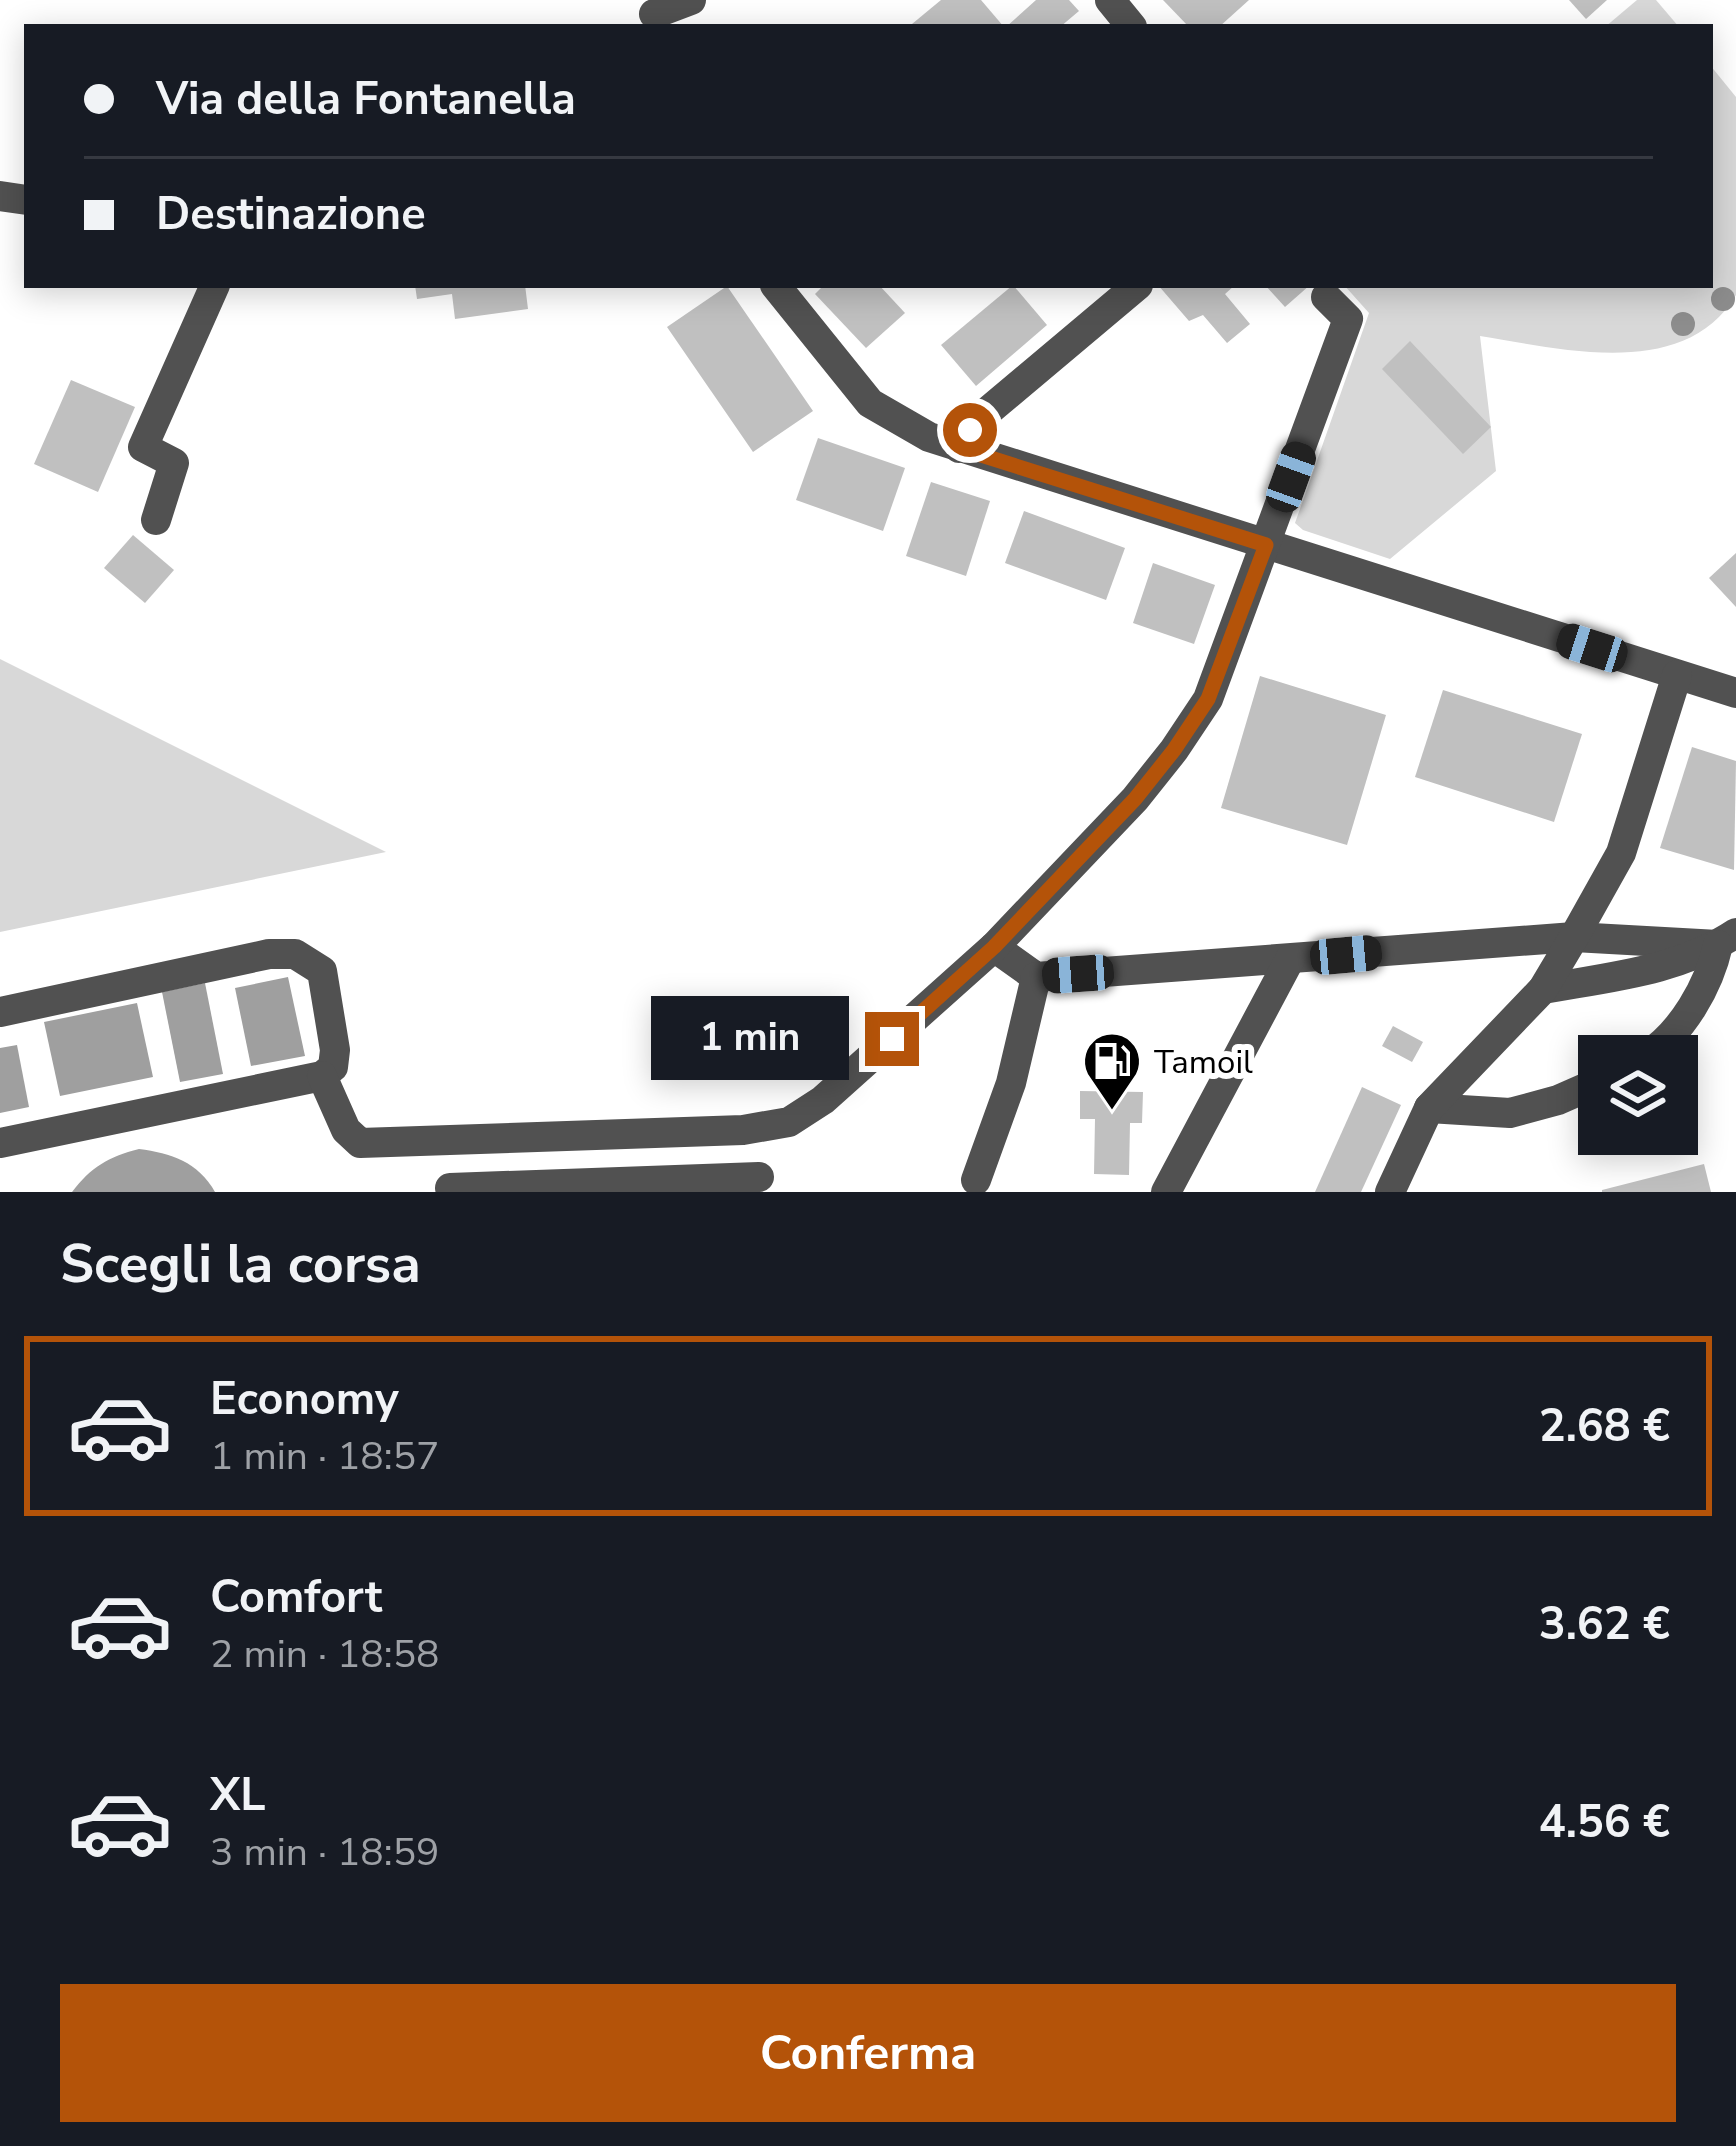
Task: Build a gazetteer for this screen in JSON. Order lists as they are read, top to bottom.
{
  "places": {
    "fuel station": ["Tamoil"]
  },
  "page": {
    "banner": ["Via della Fontanella", "Destinazione"],
    "bubble": "1 min",
    "heading": "Scegli la corsa",
    "list": [
      {
        "name": "Economy",
        "note": "1 min · 18:57",
        "value": "2.68 €"
      },
      {
        "name": "Comfort",
        "note": "2 min · 18:58",
        "value": "3.62 €"
      },
      {
        "name": "XL",
        "note": "3 min · 18:59",
        "value": "4.56 €"
      }
    ],
    "buttons": "Conferma"
  }
}
